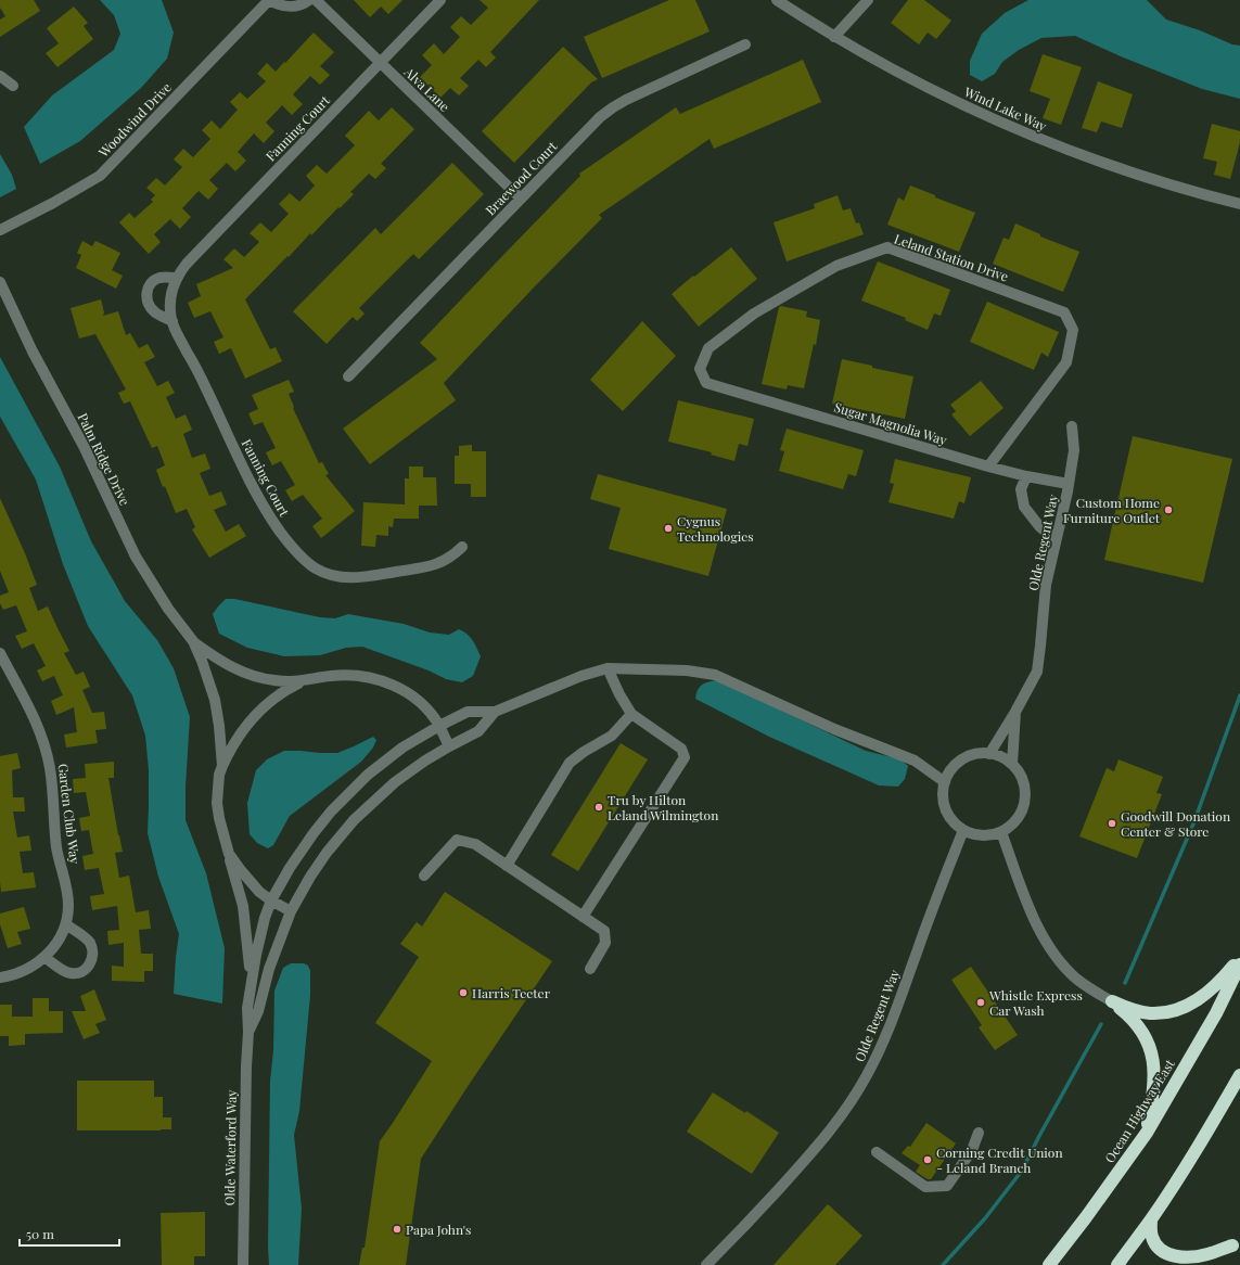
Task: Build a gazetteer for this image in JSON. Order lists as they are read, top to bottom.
{
  "streets": {
    "highway": ["Ocean Highway East"],
    "street": [
      "Alva Lane",
      "Wind Lake Way",
      "Woodwind Drive",
      "Fanning Court",
      "Braewood Court",
      "Leland Station Drive",
      "Sugar Magnolia Way",
      "Palm Ridge Drive",
      "Olde Regent Way",
      "Garden Club Way",
      "Olde Waterford Way"
    ]
  },
  "crossings": [
    ["Alva Lane", "Fanning Court"],
    ["Alva Lane", "Braewood Court"],
    ["Leland Station Drive", "Sugar Magnolia Way"],
    ["Sugar Magnolia Way", "Olde Regent Way"],
    ["Palm Ridge Drive", "Olde Waterford Way"]
  ],
  "places": [
    "Custom Home Furniture Outlet",
    "Cygnus Technologies",
    "Tru by Hilton Leland Wilmington",
    "Goodwill Donation Center & Store",
    "Harris Teeter",
    "Whistle Express Car Wash",
    "Corning Credit Union - Leland Branch",
    "Papa John's"
  ],
  "scale_bar": "50 m"
}
